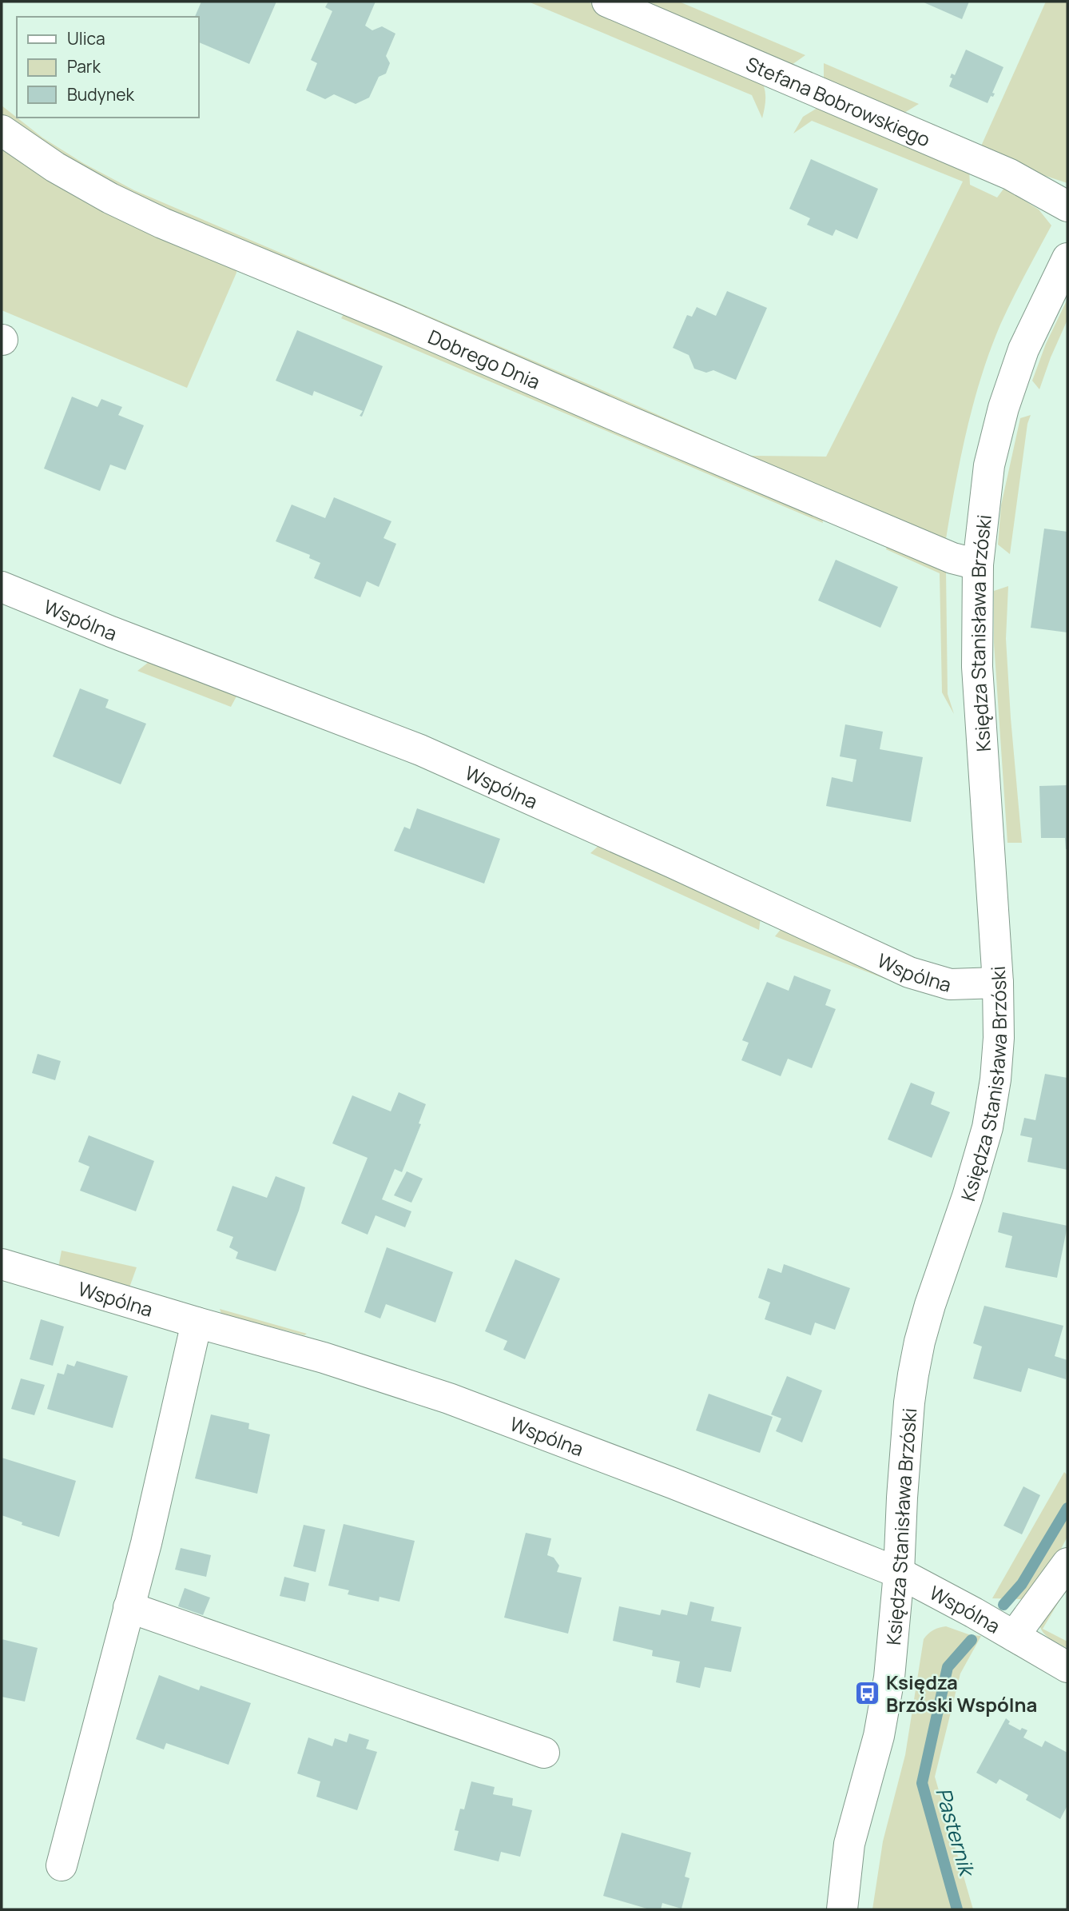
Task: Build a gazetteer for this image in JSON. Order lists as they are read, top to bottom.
{
  "streets": {
    "street": [
      "Stefana Bobrowskiego",
      "Dobrego Dnia",
      "Wspólna",
      "Księdza Stanisława Brzóski"
    ]
  },
  "crossings": [
    ["Dobrego Dnia", "Księdza Stanisława Brzóski"],
    ["Wspólna", "Księdza Stanisława Brzóski"]
  ],
  "water": ["Pasternik"],
  "places": {
    "bus stop": ["Księdza Brzóski Wspólna"]
  },
  "legend": ["Ulica", "Park", "Budynek"]
}
